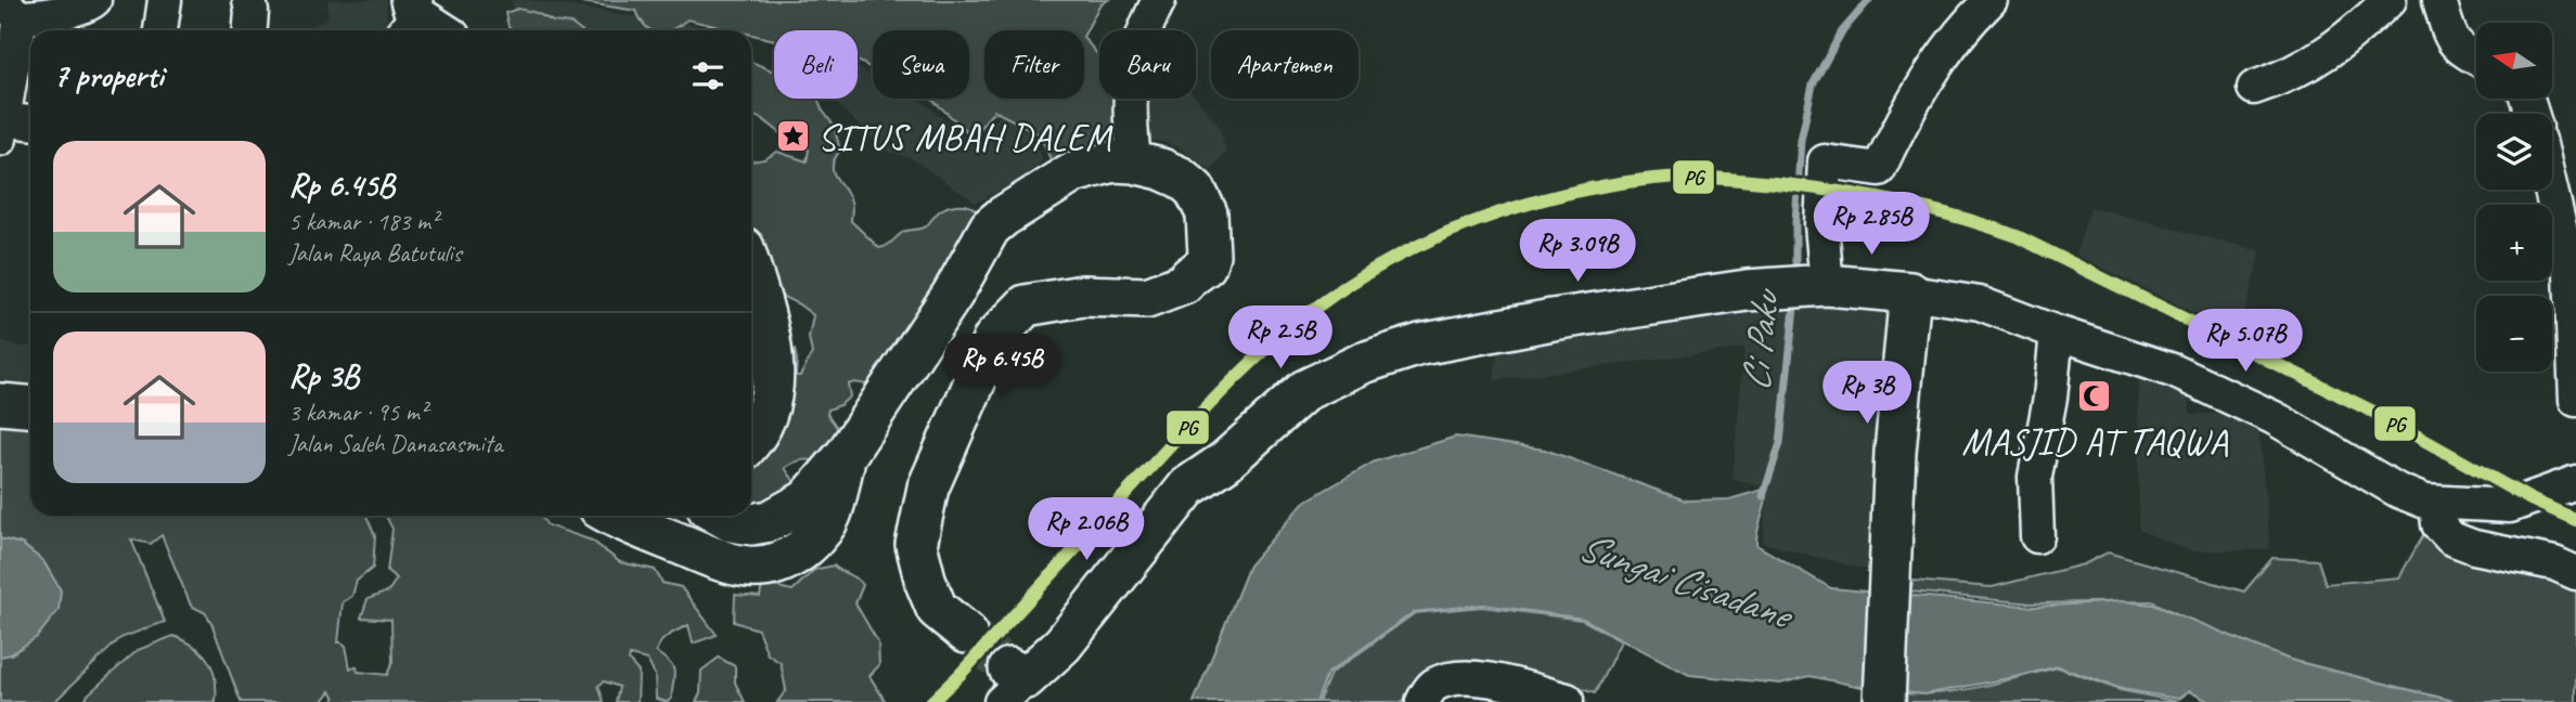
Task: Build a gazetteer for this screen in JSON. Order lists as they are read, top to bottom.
{
  "water": ["Ci Paku", "Sungai Cisadane"],
  "places": {
    "place": ["SITUS MBAH DALEM"],
    "mosque": ["MASJID AT TAQWA"]
  },
  "lines": ["transit line PG"],
  "north": "left",
  "page": {
    "map_buttons": ["+", "−"],
    "chip": [
      "Beli",
      "Sewa",
      "Filter",
      "Baru",
      "Apartemen"
    ],
    "heading": "7 properti",
    "list": [
      {
        "name": "Rp 6.45B",
        "note": "5 kamar · 183 m² · Jalan Raya Batutulis"
      },
      {
        "name": "Rp 3B",
        "note": "3 kamar · 95 m² · Jalan Saleh Danasasmita"
      }
    ],
    "price": [
      "Rp 2.85B",
      "Rp 3.09B",
      "Rp 2.5B",
      "Rp 5.07B",
      "Rp 6.45B",
      "Rp 3B",
      "Rp 2.06B"
    ]
  }
}
